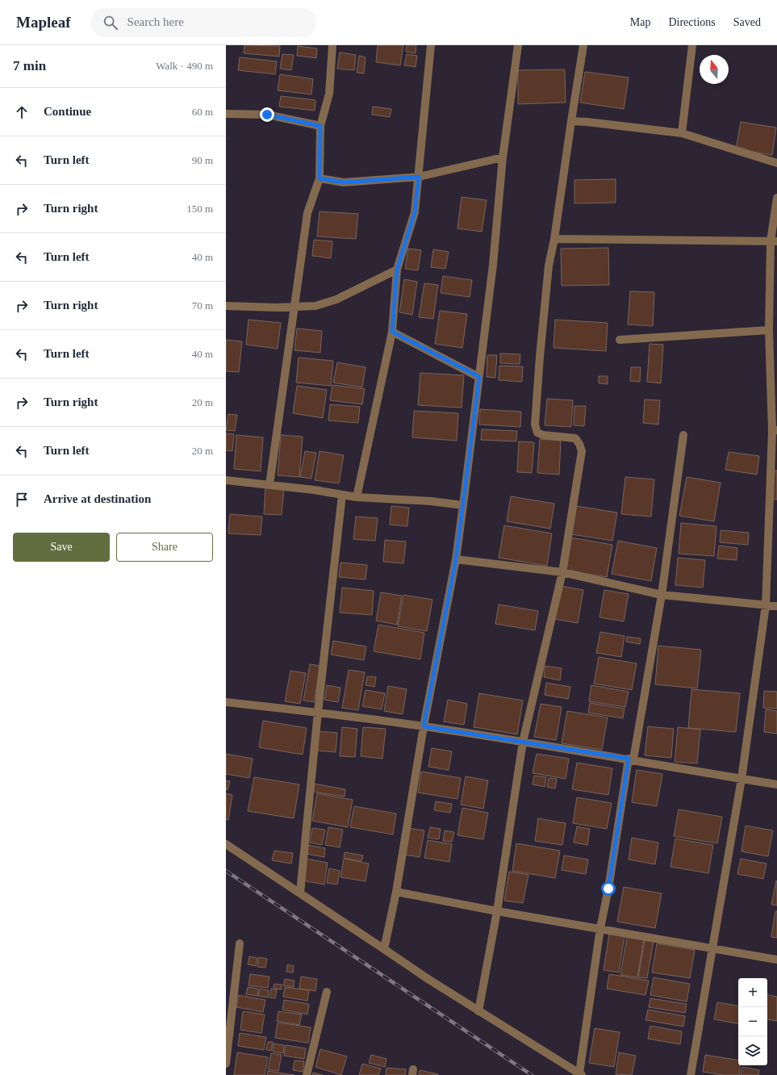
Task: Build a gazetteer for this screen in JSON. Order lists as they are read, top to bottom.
{
  "north": "top",
  "page": {
    "header": "Mapleaf",
    "search": "Search here",
    "nav": ["Map", "Directions", "Saved"],
    "heading": ["7 min", "Walk · 490 m"],
    "list": [
      ["Continue", "60 m"],
      ["Turn left", "90 m"],
      ["Turn right", "150 m"],
      ["Turn left", "40 m"],
      ["Turn right", "70 m"],
      ["Turn left", "40 m"],
      ["Turn right", "20 m"],
      ["Turn left", "20 m"],
      "Arrive at destination"
    ],
    "buttons": ["Save", "Share"],
    "map_buttons": ["+", "−"]
  }
}
